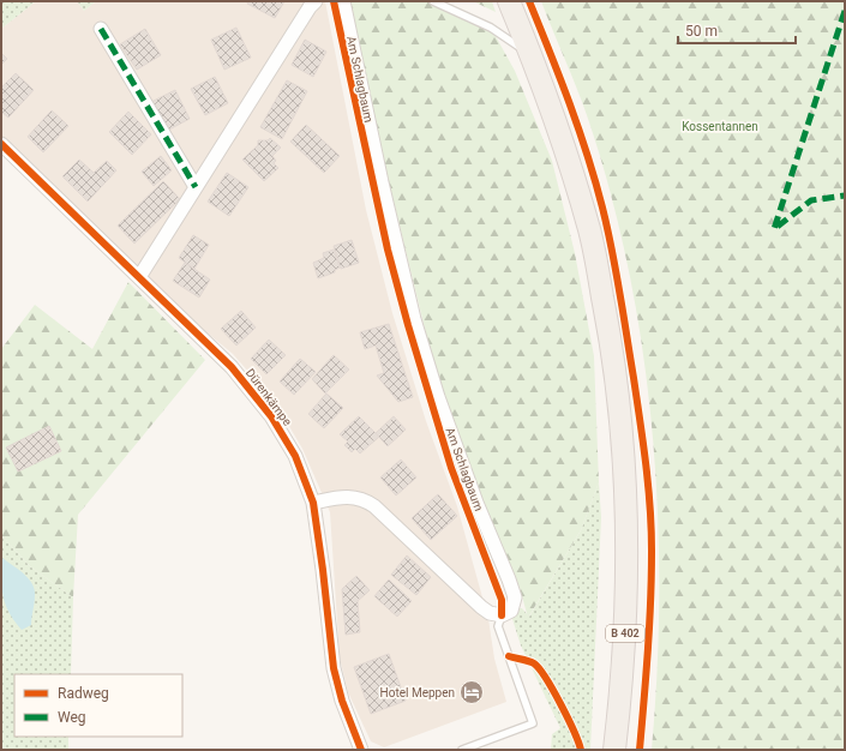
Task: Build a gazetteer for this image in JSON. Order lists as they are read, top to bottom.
{
  "streets": {
    "main road": ["B 402"],
    "street": ["Am Schlagbaum", "Dürenkämpe"]
  },
  "parks": ["Kossentannen"],
  "places": {
    "hotel": ["Hotel Meppen"]
  },
  "legend": ["Radweg", "Weg"],
  "scale_bar": "50 m"
}
